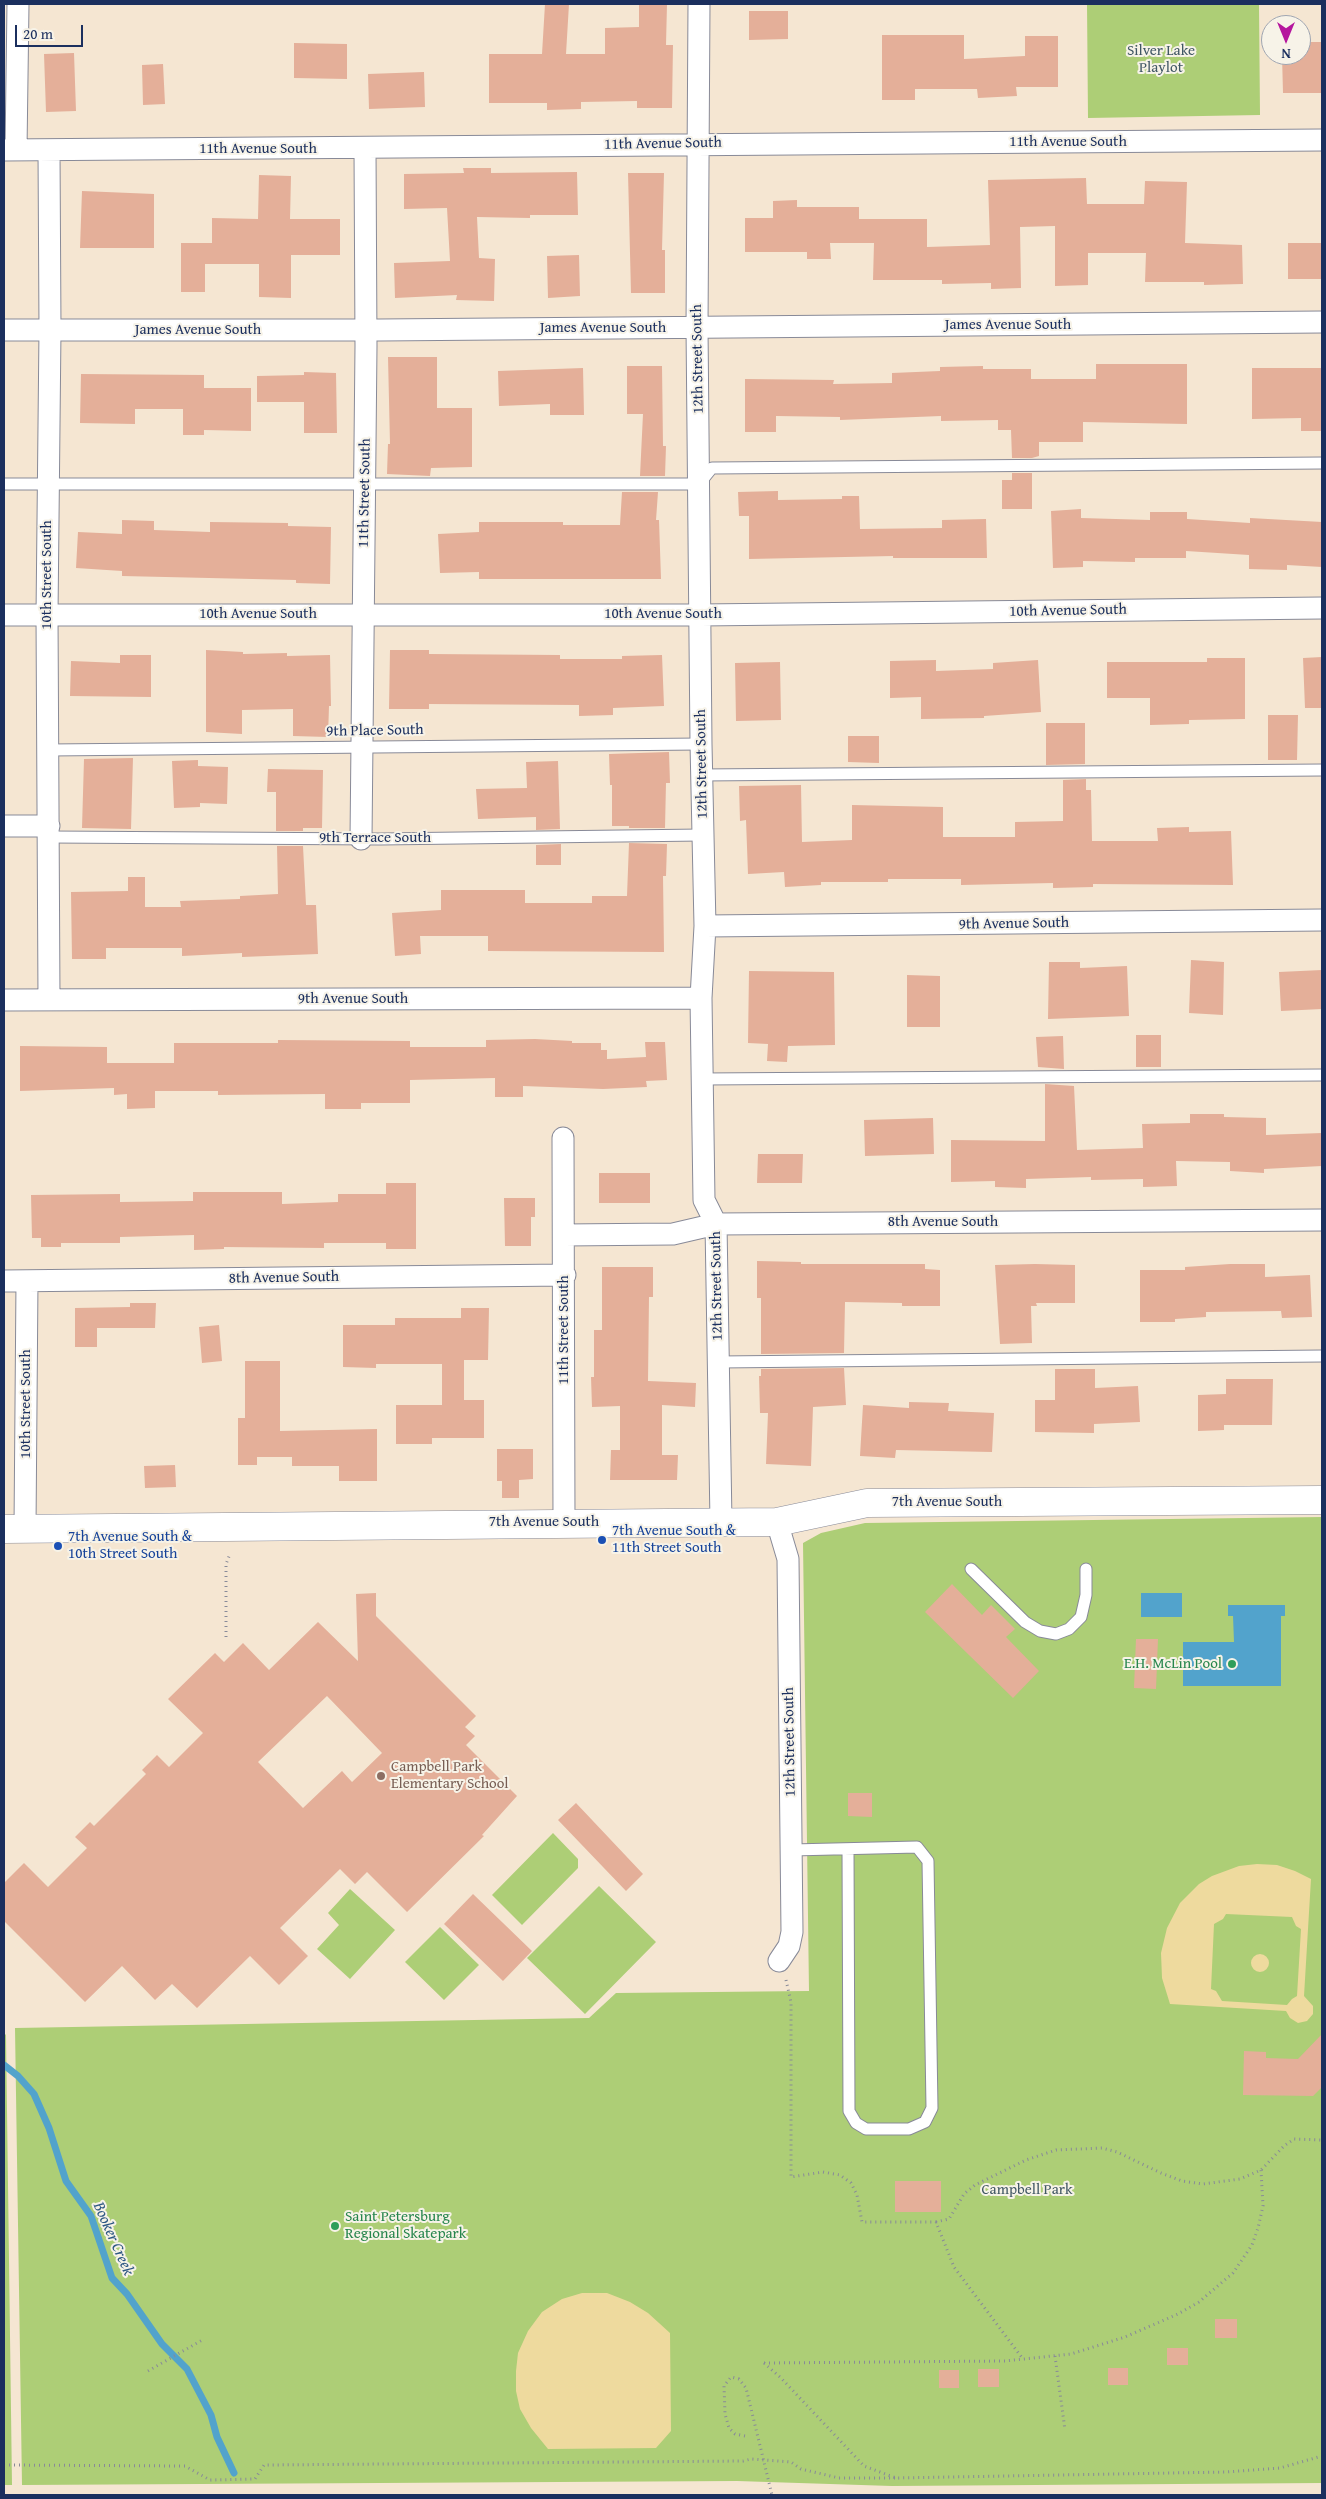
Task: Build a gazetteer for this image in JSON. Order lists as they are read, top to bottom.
{
  "streets": {
    "street": [
      "11th Avenue South",
      "James Avenue South",
      "12th Street South",
      "11th Street South",
      "10th Street South",
      "10th Avenue South",
      "9th Terrace South",
      "9th Avenue South",
      "8th Avenue South",
      "7th Avenue South"
    ],
    "lane": ["9th Place South"]
  },
  "crossings": [
    ["11th Avenue South", "12th Street South"],
    ["11th Avenue South", "11th Street South"],
    ["11th Avenue South", "10th Street South"],
    ["James Avenue South", "12th Street South"],
    ["James Avenue South", "11th Street South"],
    ["James Avenue South", "10th Street South"],
    ["12th Street South", "10th Avenue South"],
    ["12th Street South", "9th Place South"],
    ["12th Street South", "9th Terrace South"],
    ["12th Street South", "9th Avenue South"],
    ["12th Street South", "8th Avenue South"],
    ["12th Street South", "7th Avenue South"],
    ["11th Street South", "10th Avenue South"],
    ["11th Street South", "9th Place South"],
    ["11th Street South", "9th Terrace South"],
    ["11th Street South", "8th Avenue South"],
    ["11th Street South", "7th Avenue South"],
    ["10th Street South", "10th Avenue South"],
    ["10th Street South", "9th Place South"],
    ["10th Street South", "9th Terrace South"],
    ["10th Street South", "9th Avenue South"],
    ["10th Street South", "8th Avenue South"],
    ["10th Street South", "7th Avenue South"]
  ],
  "water": ["Booker Creek"],
  "parks": ["Silver Lake Playlot", "Campbell Park"],
  "places": [
    "7th Avenue South & 11th Street South",
    "7th Avenue South & 10th Street South",
    "E.H. McLin Pool",
    "Campbell Park Elementary School",
    "Saint Petersburg Regional Skatepark"
  ],
  "scale_bar": "20 m",
  "north": "bottom"
}
